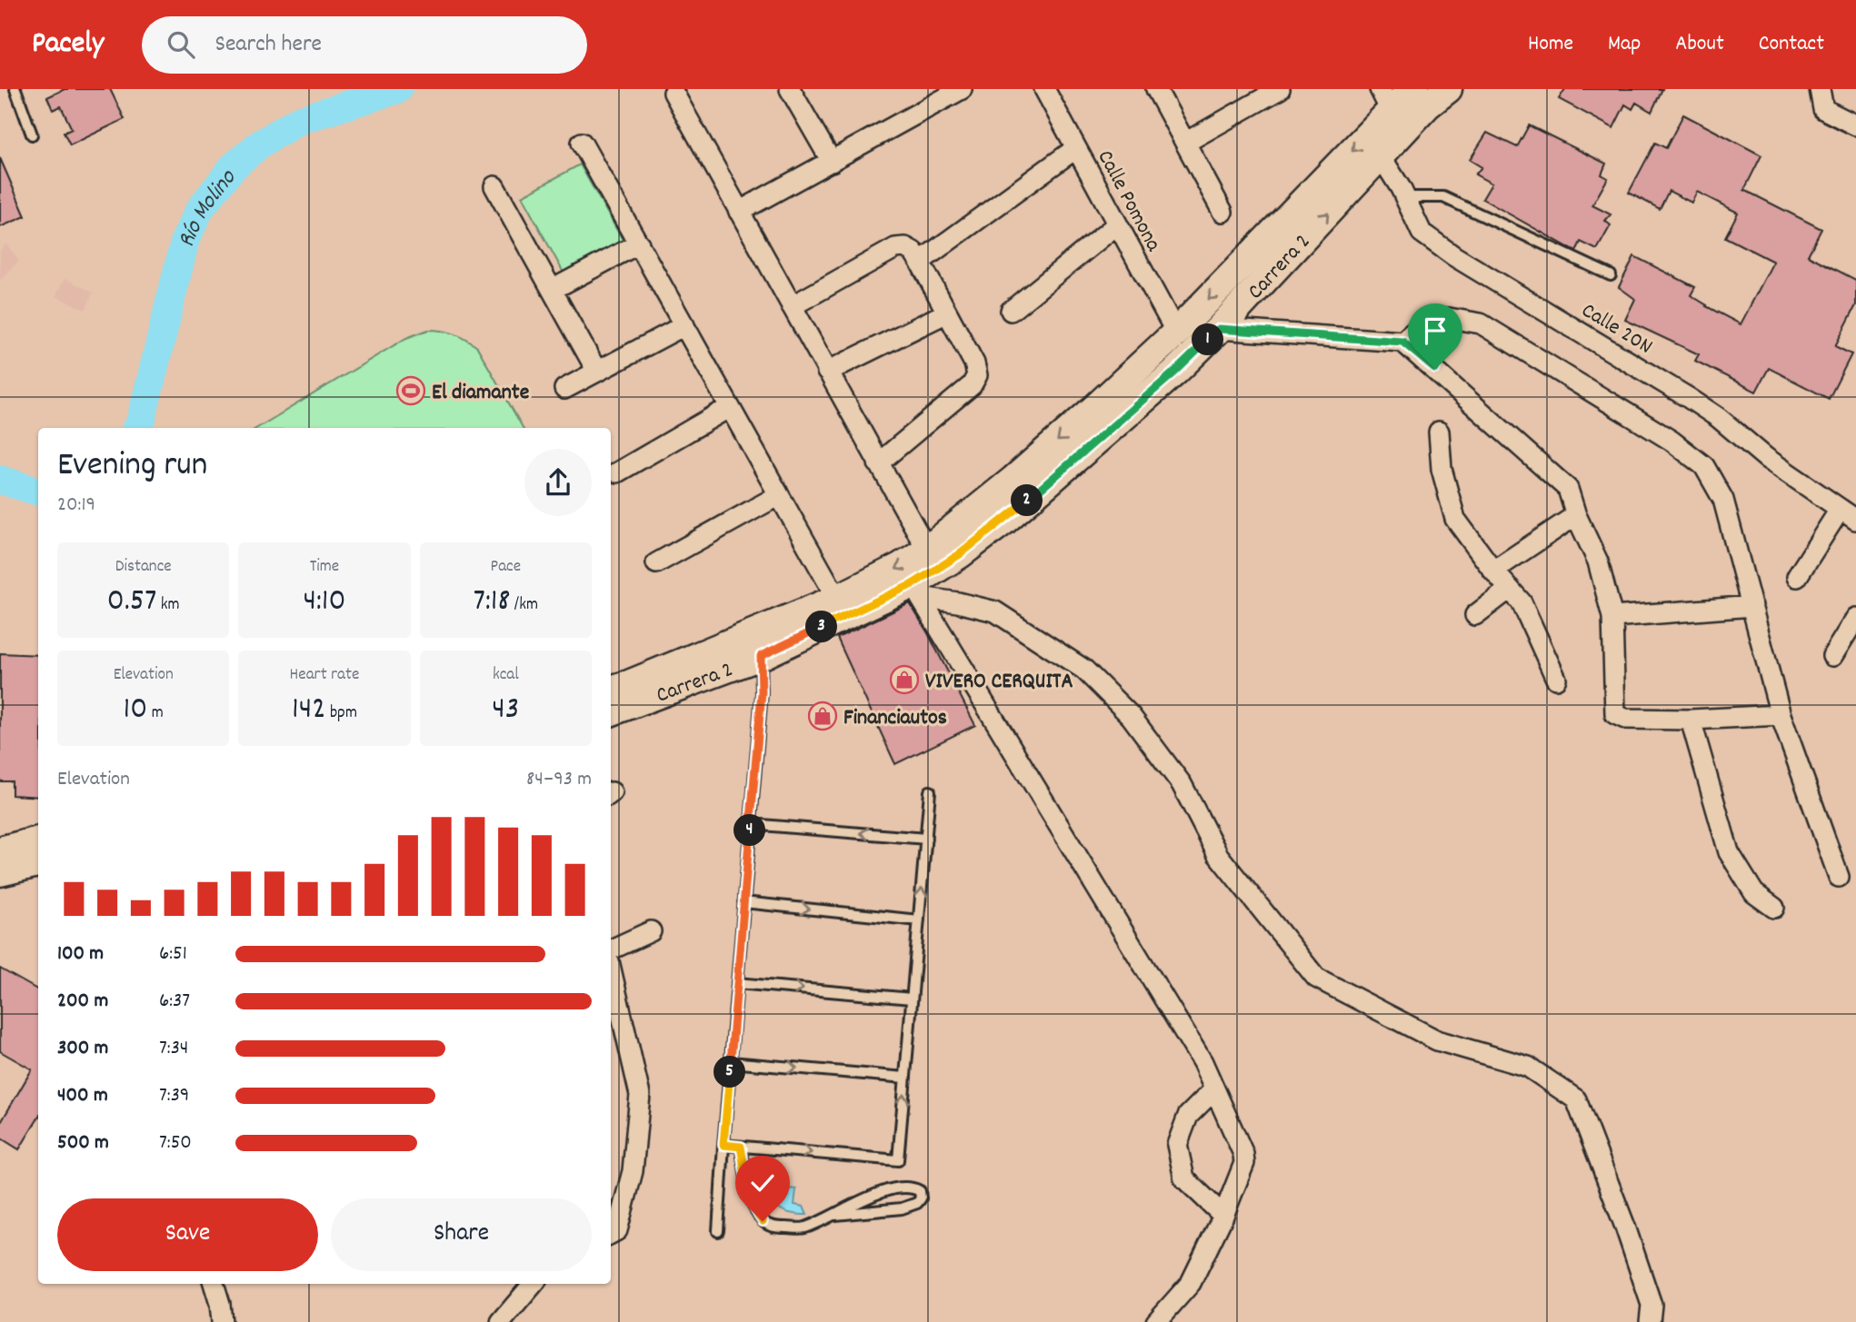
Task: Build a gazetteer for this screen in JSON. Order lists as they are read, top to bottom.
{
  "streets": {
    "main road": ["Carrera 2"],
    "street": ["Calle Pomona", "Calle 20N"]
  },
  "crossings": [
    ["Calle Pomona", "Carrera 2"],
    ["Carrera 2", "Calle 20N"]
  ],
  "water": ["Río Molino"],
  "places": {
    "sports": ["El diamante"],
    "shop": ["VIVERO CERQUITA", "Financiautos"]
  },
  "page": {
    "header": "Pacely",
    "search": "Search here",
    "nav": [
      "Home",
      "Map",
      "About",
      "Contact"
    ],
    "pins": [
      "1",
      "2",
      "3",
      "4",
      "5"
    ],
    "heading": ["Evening run", "20:19"],
    "stats": [
      ["Distance", "0.57 km"],
      ["Time", "4:10"],
      ["Pace", "7:18 /km"],
      ["Elevation", "10 m"],
      ["Heart rate", "142 bpm"],
      ["kcal", "43"]
    ],
    "chart": ["Elevation", "84–93 m"],
    "list": [
      {
        "name": "100 m",
        "note": "6:51"
      },
      {
        "name": "200 m",
        "note": "6:37"
      },
      {
        "name": "300 m",
        "note": "7:34"
      },
      {
        "name": "400 m",
        "note": "7:39"
      },
      {
        "name": "500 m",
        "note": "7:50"
      }
    ],
    "buttons": ["Save", "Share"]
  }
}
